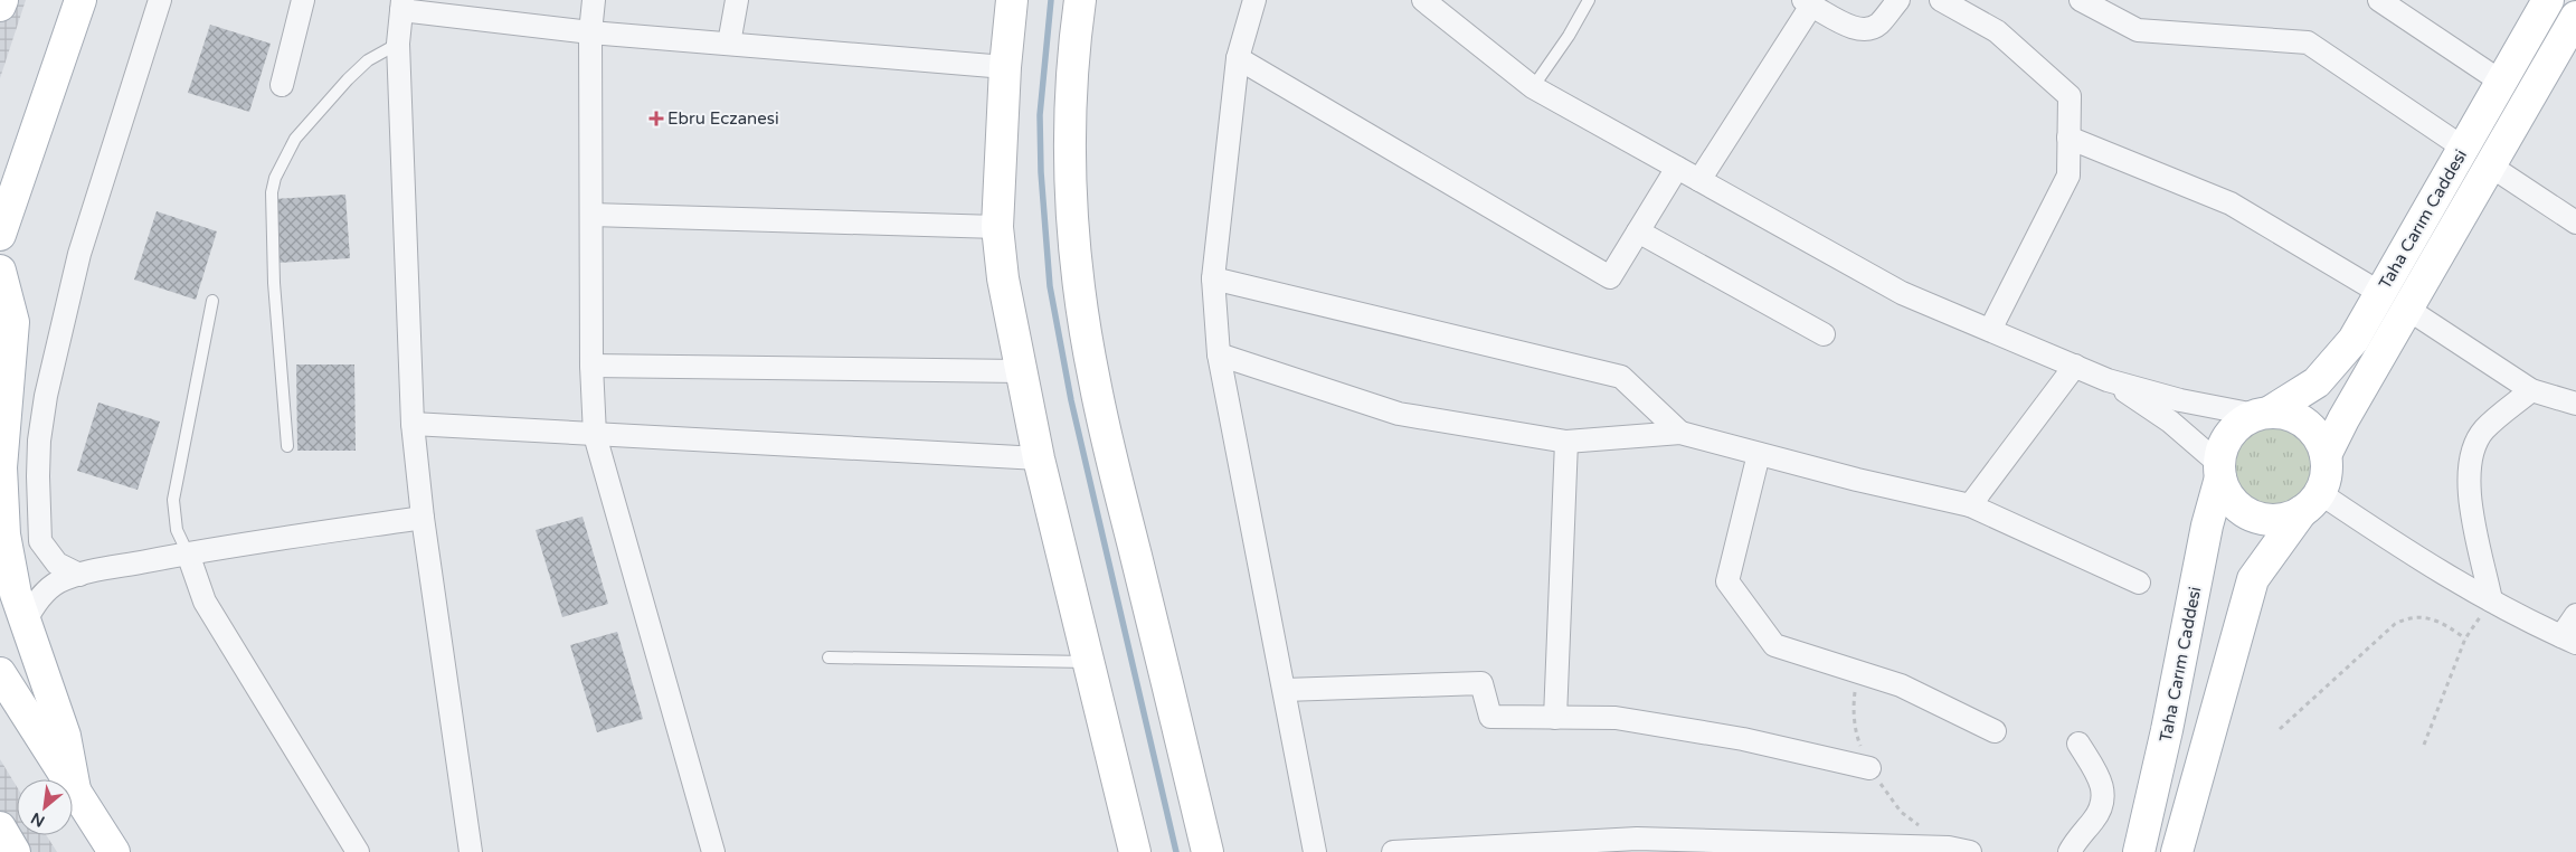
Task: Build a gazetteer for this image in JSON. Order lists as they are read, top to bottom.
{
  "streets": {
    "main road": ["Taha Carım Caddesi"]
  },
  "places": {
    "health": ["Ebru Eczanesi"]
  },
  "north": "bottom left"
}
